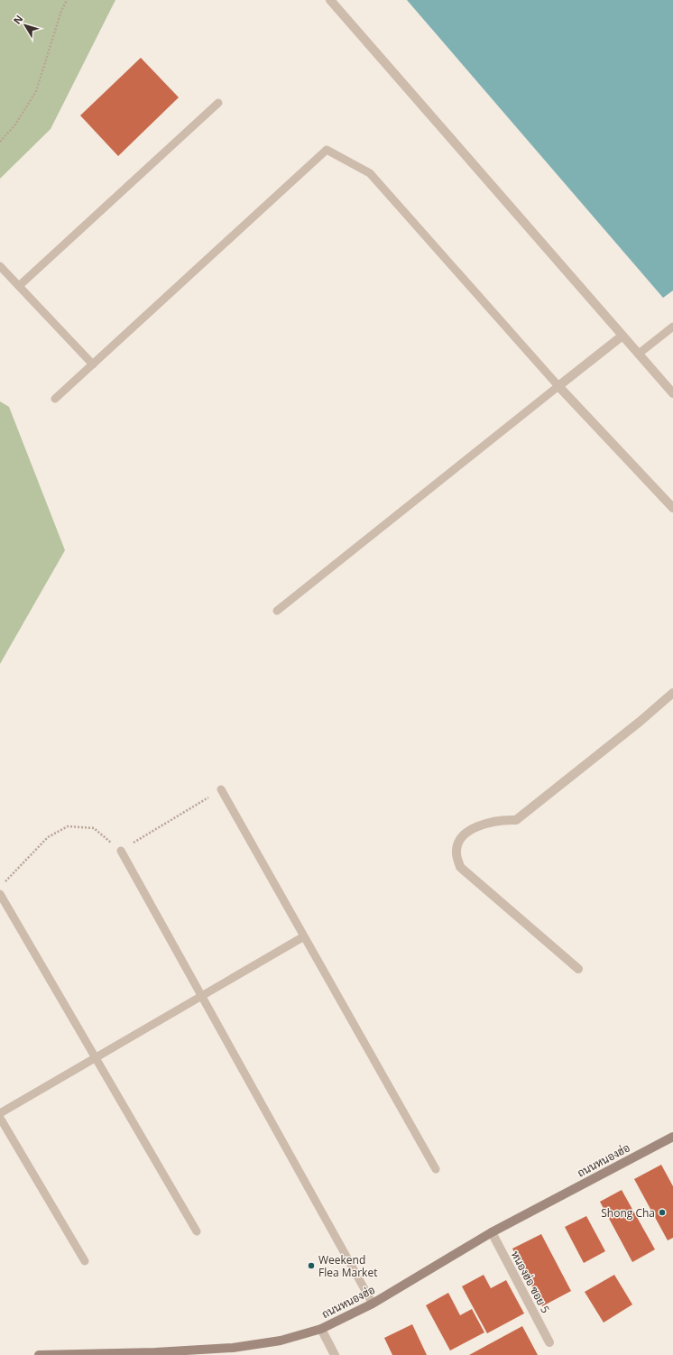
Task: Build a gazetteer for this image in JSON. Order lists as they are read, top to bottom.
{
  "streets": {
    "main road": ["ถนนหนองฮ่อ"],
    "street": ["หนองฮ่อ ซอย 5"]
  },
  "crossings": [
    ["ถนนหนองฮ่อ", "หนองฮ่อ ซอย 5"]
  ],
  "places": ["Shong Cha", "Weekend Flea Market"],
  "north": "top left"
}
